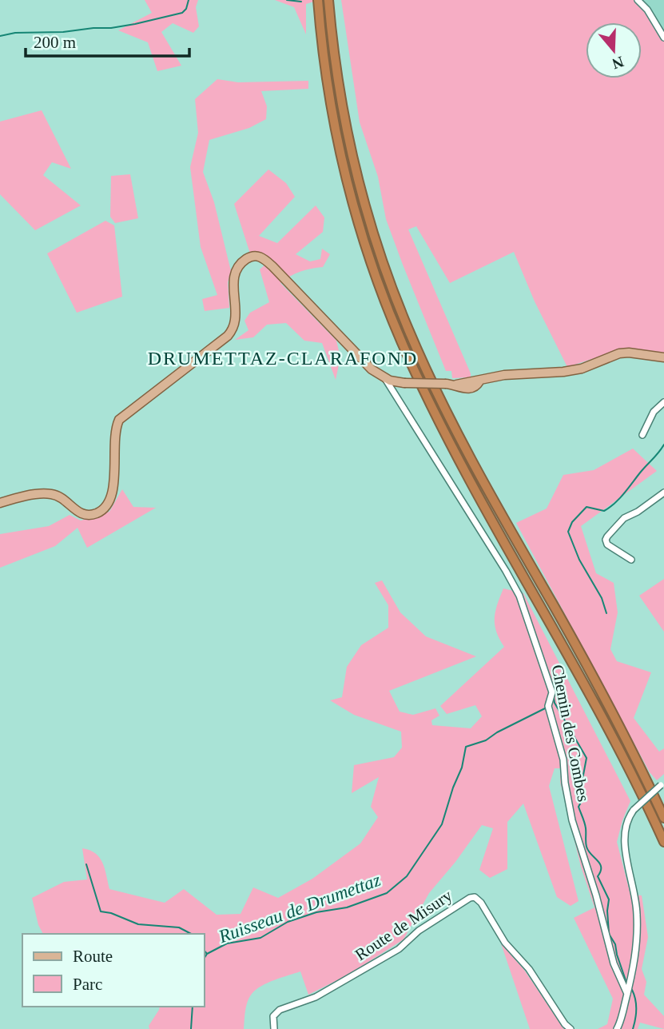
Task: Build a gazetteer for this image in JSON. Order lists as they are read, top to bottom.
{
  "streets": {
    "street": ["Chemin des Combes", "Route de Misury"]
  },
  "districts": ["DRUMETTAZ-CLARAFOND"],
  "water": ["Ruisseau de Drumettaz"],
  "legend": ["Route", "Parc"],
  "scale_bar": "200 m",
  "north": "bottom"
}
